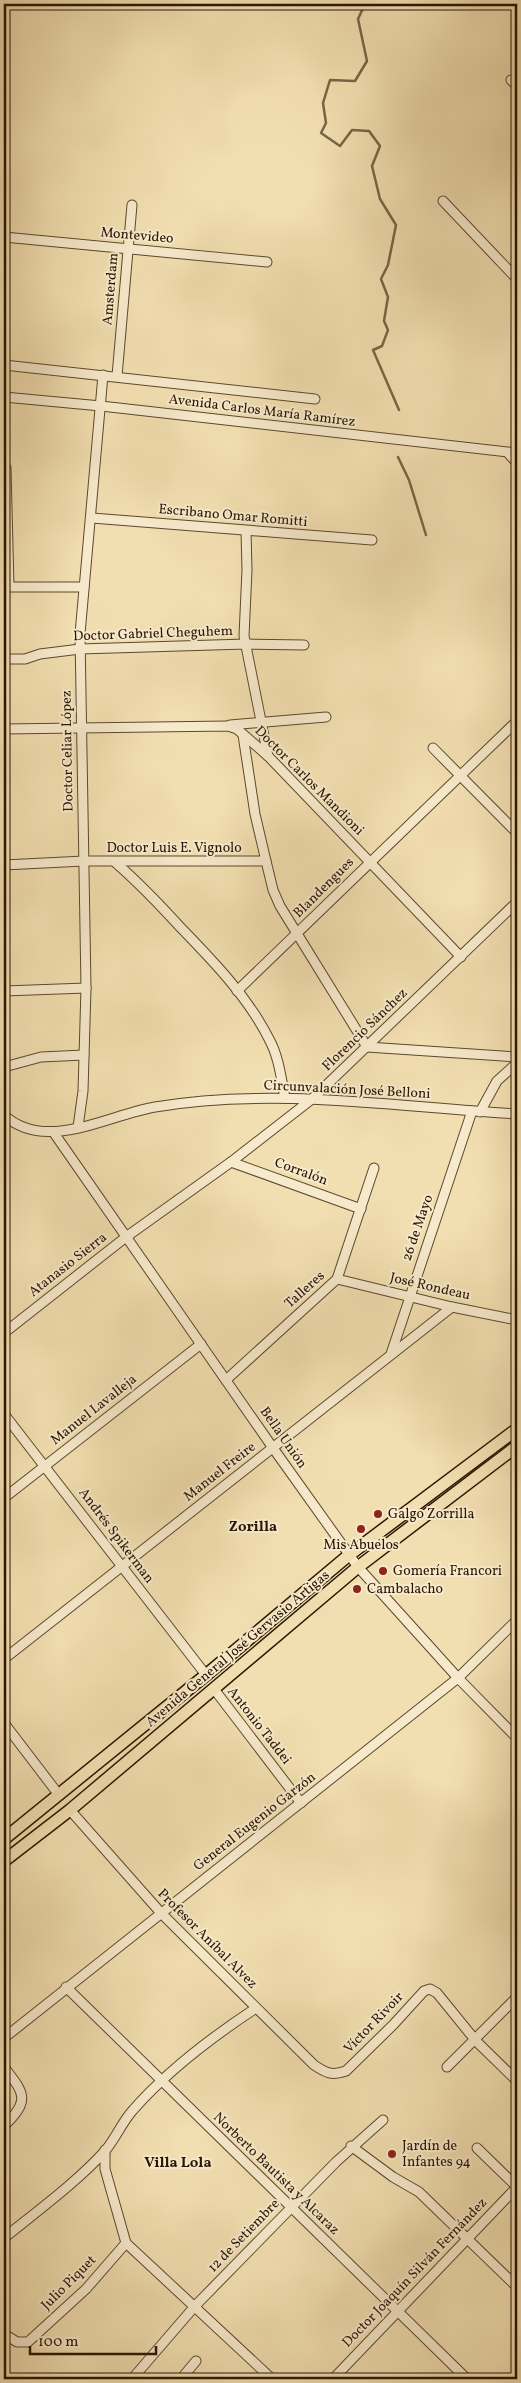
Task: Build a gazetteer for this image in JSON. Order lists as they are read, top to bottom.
{
  "streets": {
    "main road": ["Avenida General José Gervasio Artigas"],
    "street": [
      "Montevideo",
      "Amsterdam",
      "Avenida Carlos María Ramírez",
      "Escribano Omar Romitti",
      "Doctor Gabriel Cheguhem",
      "Doctor Celiar López",
      "Doctor Carlos Mandioni",
      "Doctor Luis E. Vignolo",
      "Blandengues",
      "Florencio Sánchez",
      "Circunvalación José Belloni",
      "Corralón",
      "26 de Mayo",
      "Atanasio Sierra",
      "José Rondeau",
      "Talleres",
      "Manuel Lavalleja",
      "Bella Unión",
      "Manuel Freire",
      "Andrés Spikerman",
      "Antonio Taddei",
      "General Eugenio Garzón",
      "Profesor Aníbal Alvez",
      "Víctor Rivoir",
      "Norberto Bautista y Alcaraz",
      "12 de Setiembre",
      "Doctor Joaquín Silván Fernández",
      "Julio Piquet"
    ]
  },
  "crossings": [
    ["Montevideo", "Amsterdam"],
    ["Amsterdam", "Avenida Carlos María Ramírez"],
    ["Avenida Carlos María Ramírez", "Doctor Celiar López"],
    ["Escribano Omar Romitti", "Doctor Celiar López"],
    ["Doctor Gabriel Cheguhem", "Doctor Celiar López"],
    ["Doctor Celiar López", "Doctor Luis E. Vignolo"],
    ["Doctor Celiar López", "Circunvalación José Belloni"],
    ["Doctor Carlos Mandioni", "Blandengues"],
    ["Doctor Carlos Mandioni", "Florencio Sánchez"],
    ["Florencio Sánchez", "Circunvalación José Belloni"],
    ["Florencio Sánchez", "Corralón"],
    ["Florencio Sánchez", "Atanasio Sierra"],
    ["Florencio Sánchez", "Bella Unión"],
    ["Circunvalación José Belloni", "26 de Mayo"],
    ["Circunvalación José Belloni", "Bella Unión"],
    ["Corralón", "Talleres"],
    ["26 de Mayo", "José Rondeau"],
    ["26 de Mayo", "Manuel Freire"],
    ["Atanasio Sierra", "Bella Unión"],
    ["José Rondeau", "Talleres"],
    ["José Rondeau", "Manuel Freire"],
    ["Talleres", "Bella Unión"],
    ["Manuel Lavalleja", "Bella Unión"],
    ["Manuel Lavalleja", "Andrés Spikerman"],
    ["Bella Unión", "Manuel Freire"],
    ["Bella Unión", "Avenida General José Gervasio Artigas"],
    ["Bella Unión", "General Eugenio Garzón"],
    ["Manuel Freire", "Andrés Spikerman"],
    ["Andrés Spikerman", "Avenida General José Gervasio Artigas"],
    ["Avenida General José Gervasio Artigas", "Antonio Taddei"],
    ["Avenida General José Gervasio Artigas", "Profesor Aníbal Alvez"],
    ["Antonio Taddei", "General Eugenio Garzón"],
    ["General Eugenio Garzón", "Profesor Aníbal Alvez"],
    ["General Eugenio Garzón", "Norberto Bautista y Alcaraz"],
    ["Profesor Aníbal Alvez", "Víctor Rivoir"],
    ["Norberto Bautista y Alcaraz", "12 de Setiembre"],
    ["Norberto Bautista y Alcaraz", "Doctor Joaquín Silván Fernández"]
  ],
  "districts": ["Zorilla", "Villa Lola"],
  "places": [
    "Galgo Zorrilla",
    "Mis Abuelos",
    "Gomería Francori",
    "Cambalacho",
    "Jardín de Infantes 94"
  ],
  "scale_bar": "100 m"
}
